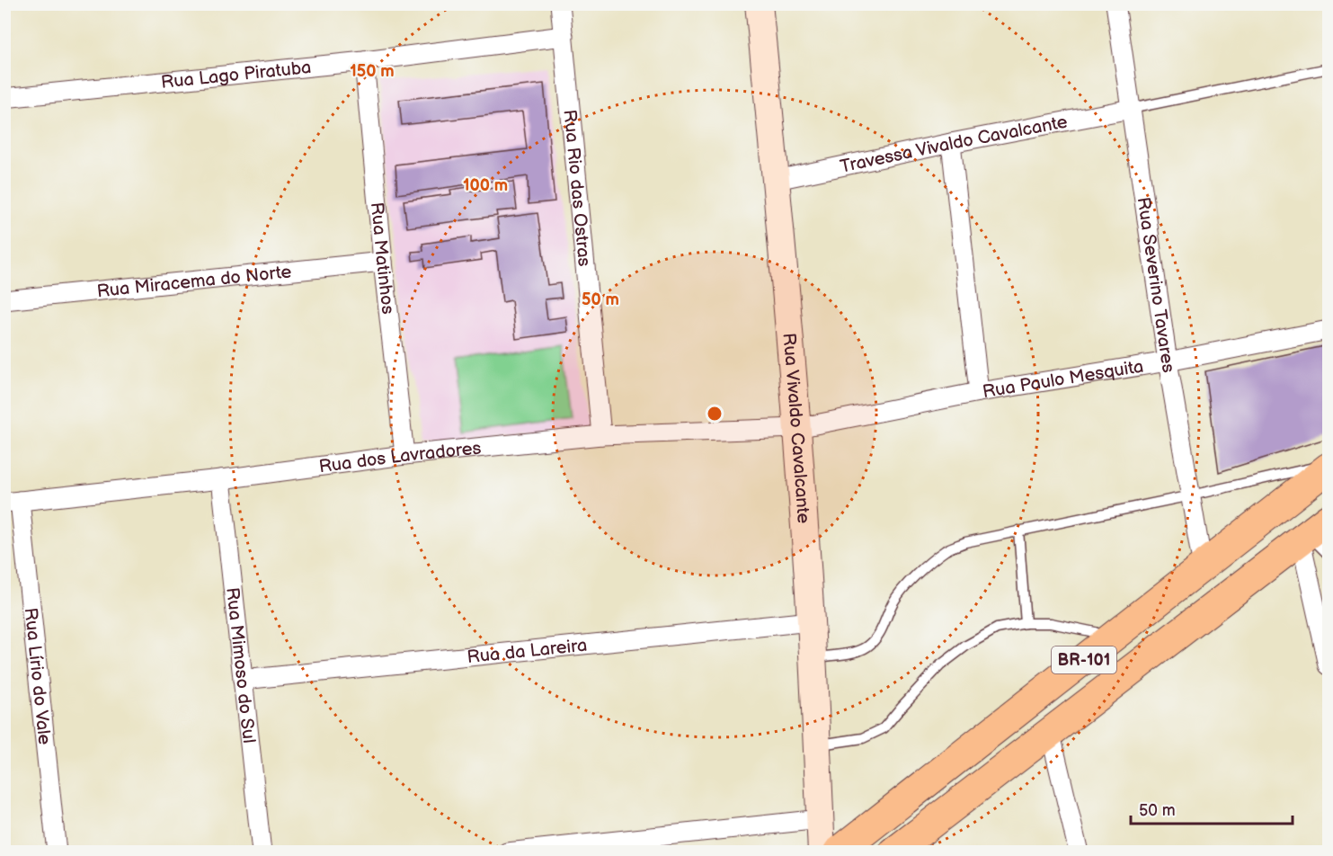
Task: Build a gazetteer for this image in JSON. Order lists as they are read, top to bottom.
{
  "streets": {
    "highway": ["BR-101"],
    "main road": ["Rua Vivaldo Cavalcante"],
    "street": [
      "Rua Lago Piratuba",
      "Travessa Vivaldo Cavalcante",
      "Rua Rio das Ostras",
      "Rua Matinhos",
      "Rua Miracema do Norte",
      "Rua Severino Tavares",
      "Rua Paulo Mesquita",
      "Rua dos Lavradores",
      "Rua da Lareira",
      "Rua Mimoso do Sul",
      "Rua Lírio do Vale"
    ]
  },
  "crossings": [
    ["Rua Lago Piratuba", "Rua Rio das Ostras"],
    ["Rua Lago Piratuba", "Rua Matinhos"],
    ["Travessa Vivaldo Cavalcante", "Rua Severino Tavares"],
    ["Travessa Vivaldo Cavalcante", "Rua Vivaldo Cavalcante"],
    ["Rua Rio das Ostras", "Rua dos Lavradores"],
    ["Rua Matinhos", "Rua Miracema do Norte"],
    ["Rua Matinhos", "Rua dos Lavradores"],
    ["Rua Severino Tavares", "Rua Paulo Mesquita"],
    ["Rua Severino Tavares", "BR-101"],
    ["Rua Paulo Mesquita", "Rua Vivaldo Cavalcante"],
    ["Rua Paulo Mesquita", "Rua dos Lavradores"],
    ["Rua Vivaldo Cavalcante", "Rua dos Lavradores"],
    ["Rua Vivaldo Cavalcante", "Rua da Lareira"],
    ["Rua dos Lavradores", "Rua Mimoso do Sul"],
    ["Rua dos Lavradores", "Rua Lírio do Vale"],
    ["Rua da Lareira", "Rua Mimoso do Sul"]
  ],
  "scale_bar": "50 m",
  "rings": ["150 m", "100 m", "50 m"]
}
